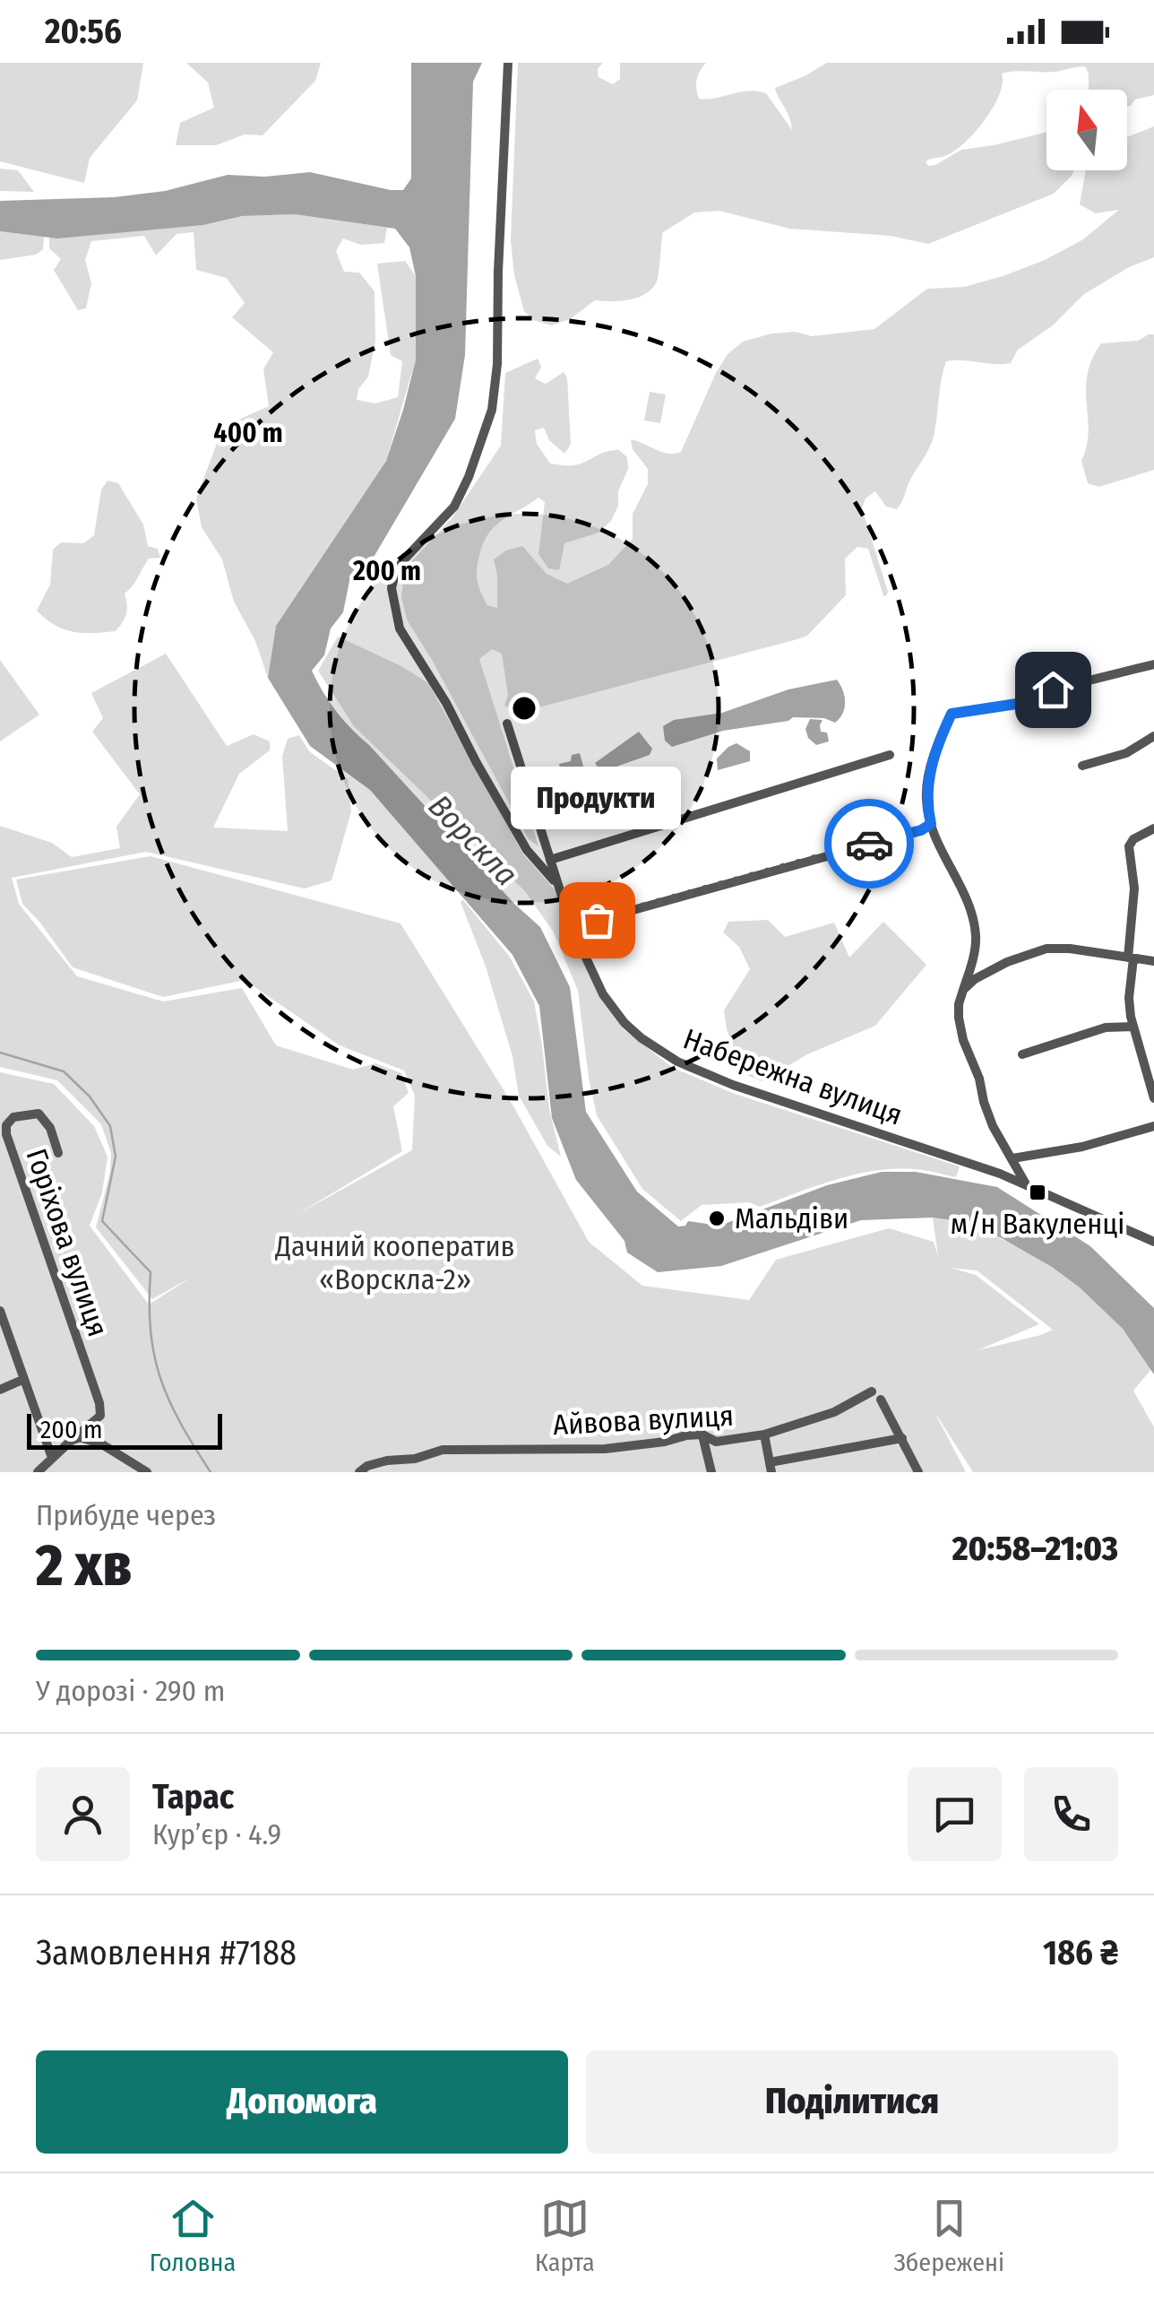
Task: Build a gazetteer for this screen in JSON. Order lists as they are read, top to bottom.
{
  "streets": {
    "street": ["Набережна вулиця", "Горіхова вулиця", "Айвова вулиця"]
  },
  "water": ["Ворскла"],
  "parks": ["Дачний кооператив «Ворскла-2»"],
  "places": {
    "other": ["Продукти", "Мальдіви"],
    "transit": ["м/н Вакуленці"]
  },
  "scale_bar": "200 m",
  "north": "top",
  "page": {
    "status": "20:56",
    "bubble": "Продукти",
    "scale": "200 m",
    "heading": ["2 хв", "Прибуде через", "20:58–21:03"],
    "panel": [
      "Тарас",
      "Кур’єр · 4.9",
      "Замовлення #7188",
      "186 ₴"
    ],
    "bar": "У дорозі · 290 m",
    "buttons": ["Допомога", "Поділитися"],
    "tabs": ["Головна", "Карта", "Збережені"]
  },
  "rings": ["400 m", "200 m"]
}
